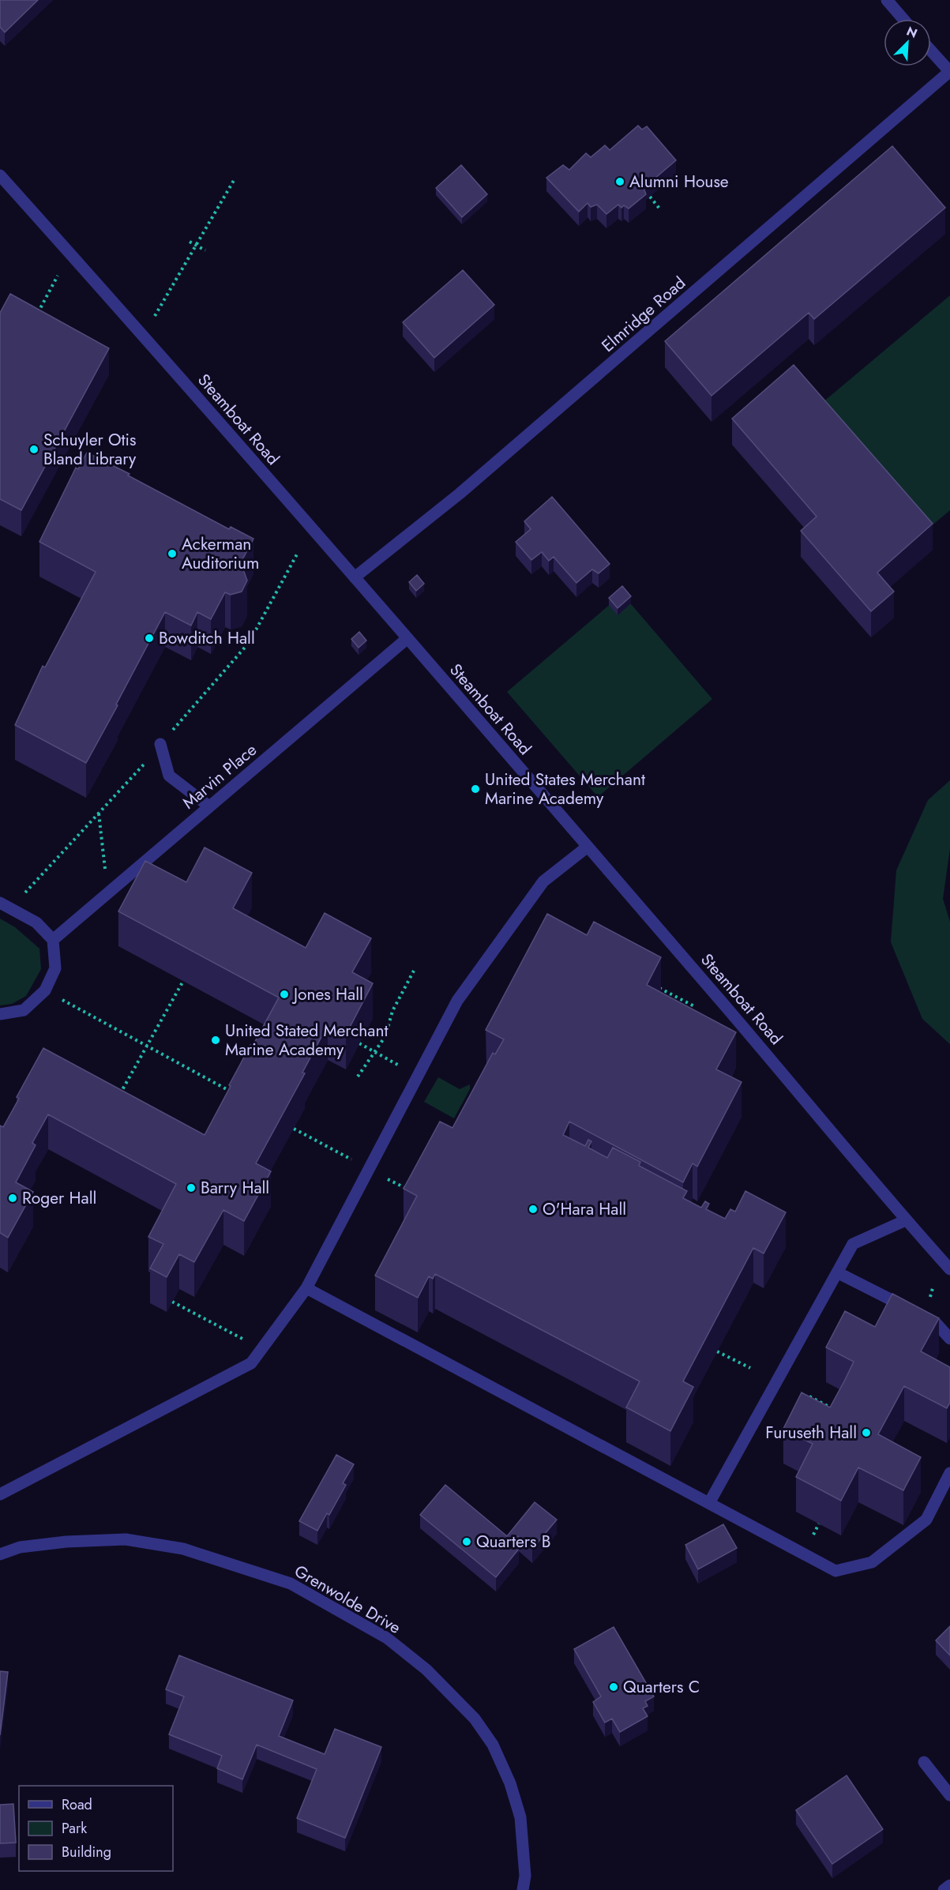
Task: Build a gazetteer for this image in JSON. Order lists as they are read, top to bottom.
{
  "streets": {
    "street": [
      "Elmridge Road",
      "Steamboat Road",
      "Marvin Place",
      "Grenwolde Drive"
    ]
  },
  "crossings": [
    ["Elmridge Road", "Steamboat Road"],
    ["Steamboat Road", "Marvin Place"]
  ],
  "places": [
    "Alumni House",
    "Schuyler Otis Bland Library",
    "Ackerman Auditorium",
    "Bowditch Hall",
    "United States Merchant Marine Academy",
    "Jones Hall",
    "United Stated Merchant Marine Academy",
    "Barry Hall",
    "Roger Hall",
    "O'Hara Hall",
    "Furuseth Hall",
    "Quarters B",
    "Quarters C"
  ],
  "legend": ["Road", "Park", "Building"],
  "north": "top right"
}
